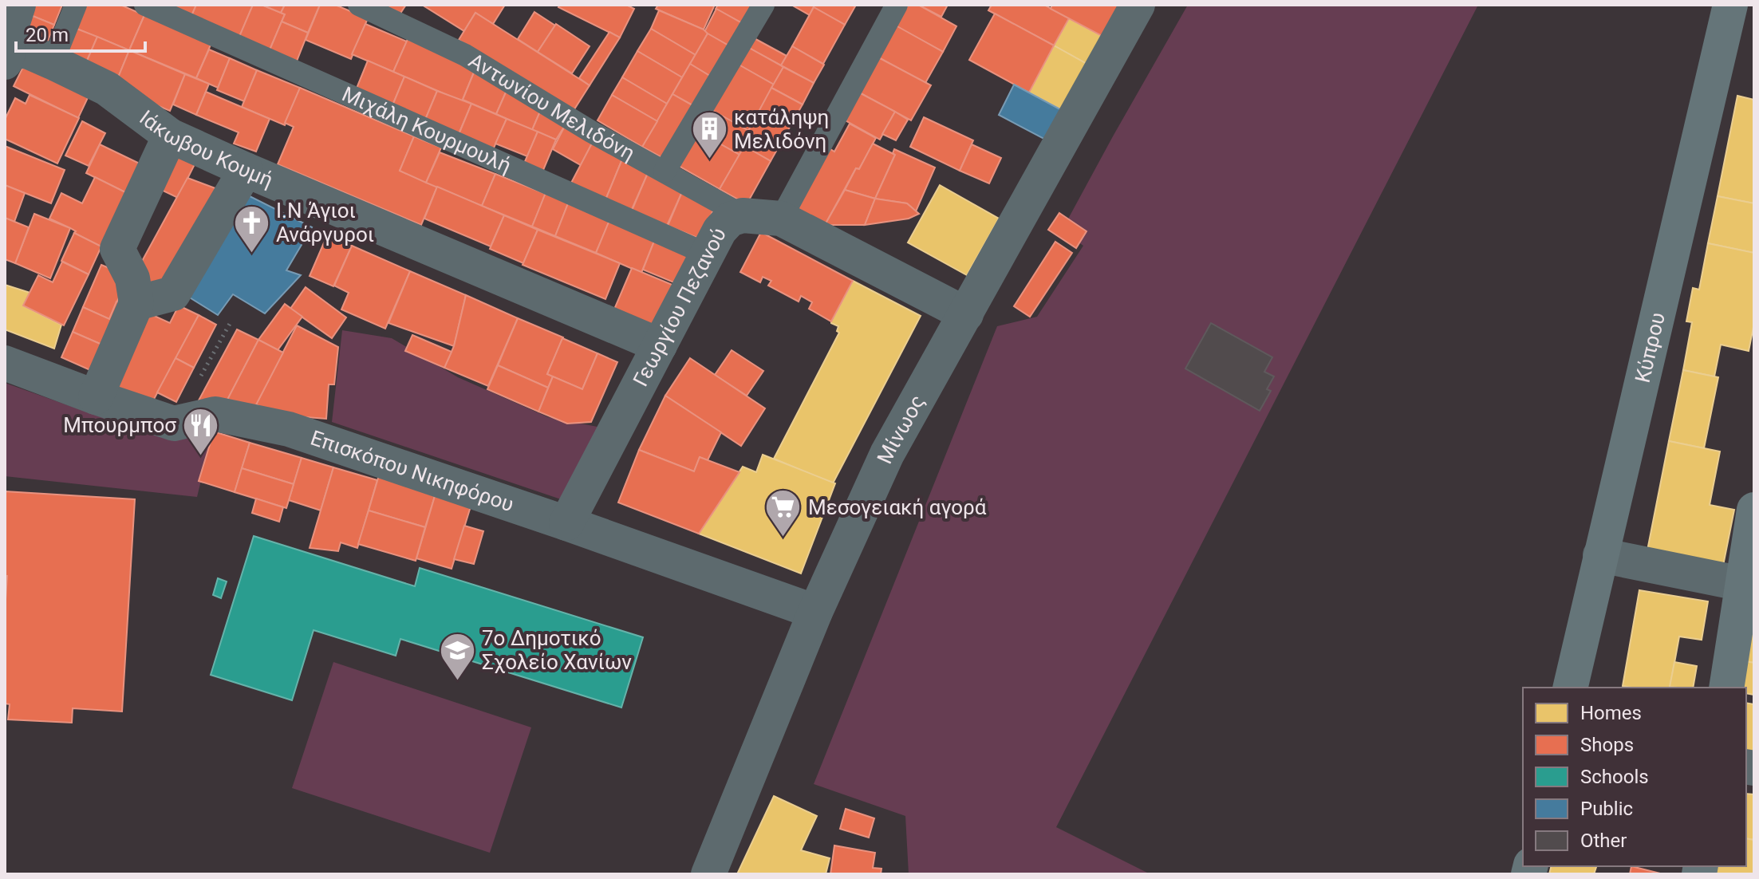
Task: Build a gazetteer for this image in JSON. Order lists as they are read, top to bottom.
{
  "streets": {
    "street": [
      "Ιάκωβου Κουμή",
      "Γεωργίου Πεζανού",
      "Κύπρου",
      "Μίνωος",
      "Επισκόπου Νικηφόρου"
    ],
    "lane": ["Αντωνίου Μελιδόνη", "Μιχάλη Κουρμουλή"]
  },
  "crossings": [
    ["Αντωνίου Μελιδόνη", "Γεωργίου Πεζανού"],
    ["Μιχάλη Κουρμουλή", "Γεωργίου Πεζανού"],
    ["Ιάκωβου Κουμή", "Γεωργίου Πεζανού"],
    ["Γεωργίου Πεζανού", "Επισκόπου Νικηφόρου"],
    ["Μίνωος", "Επισκόπου Νικηφόρου"]
  ],
  "places": {
    "building": ["κατάληψη Μελιδόνη"],
    "church": ["Ι.Ν Άγιοι Ανάργυροι"],
    "restaurant": ["Μπουρμποσ"],
    "supermarket": ["Μεσογειακή αγορά"],
    "school or university": ["7ο Δημοτικό Σχολείο Χανίων"]
  },
  "legend": [
    "Homes",
    "Shops",
    "Schools",
    "Public",
    "Other"
  ],
  "scale_bar": "20 m"
}
